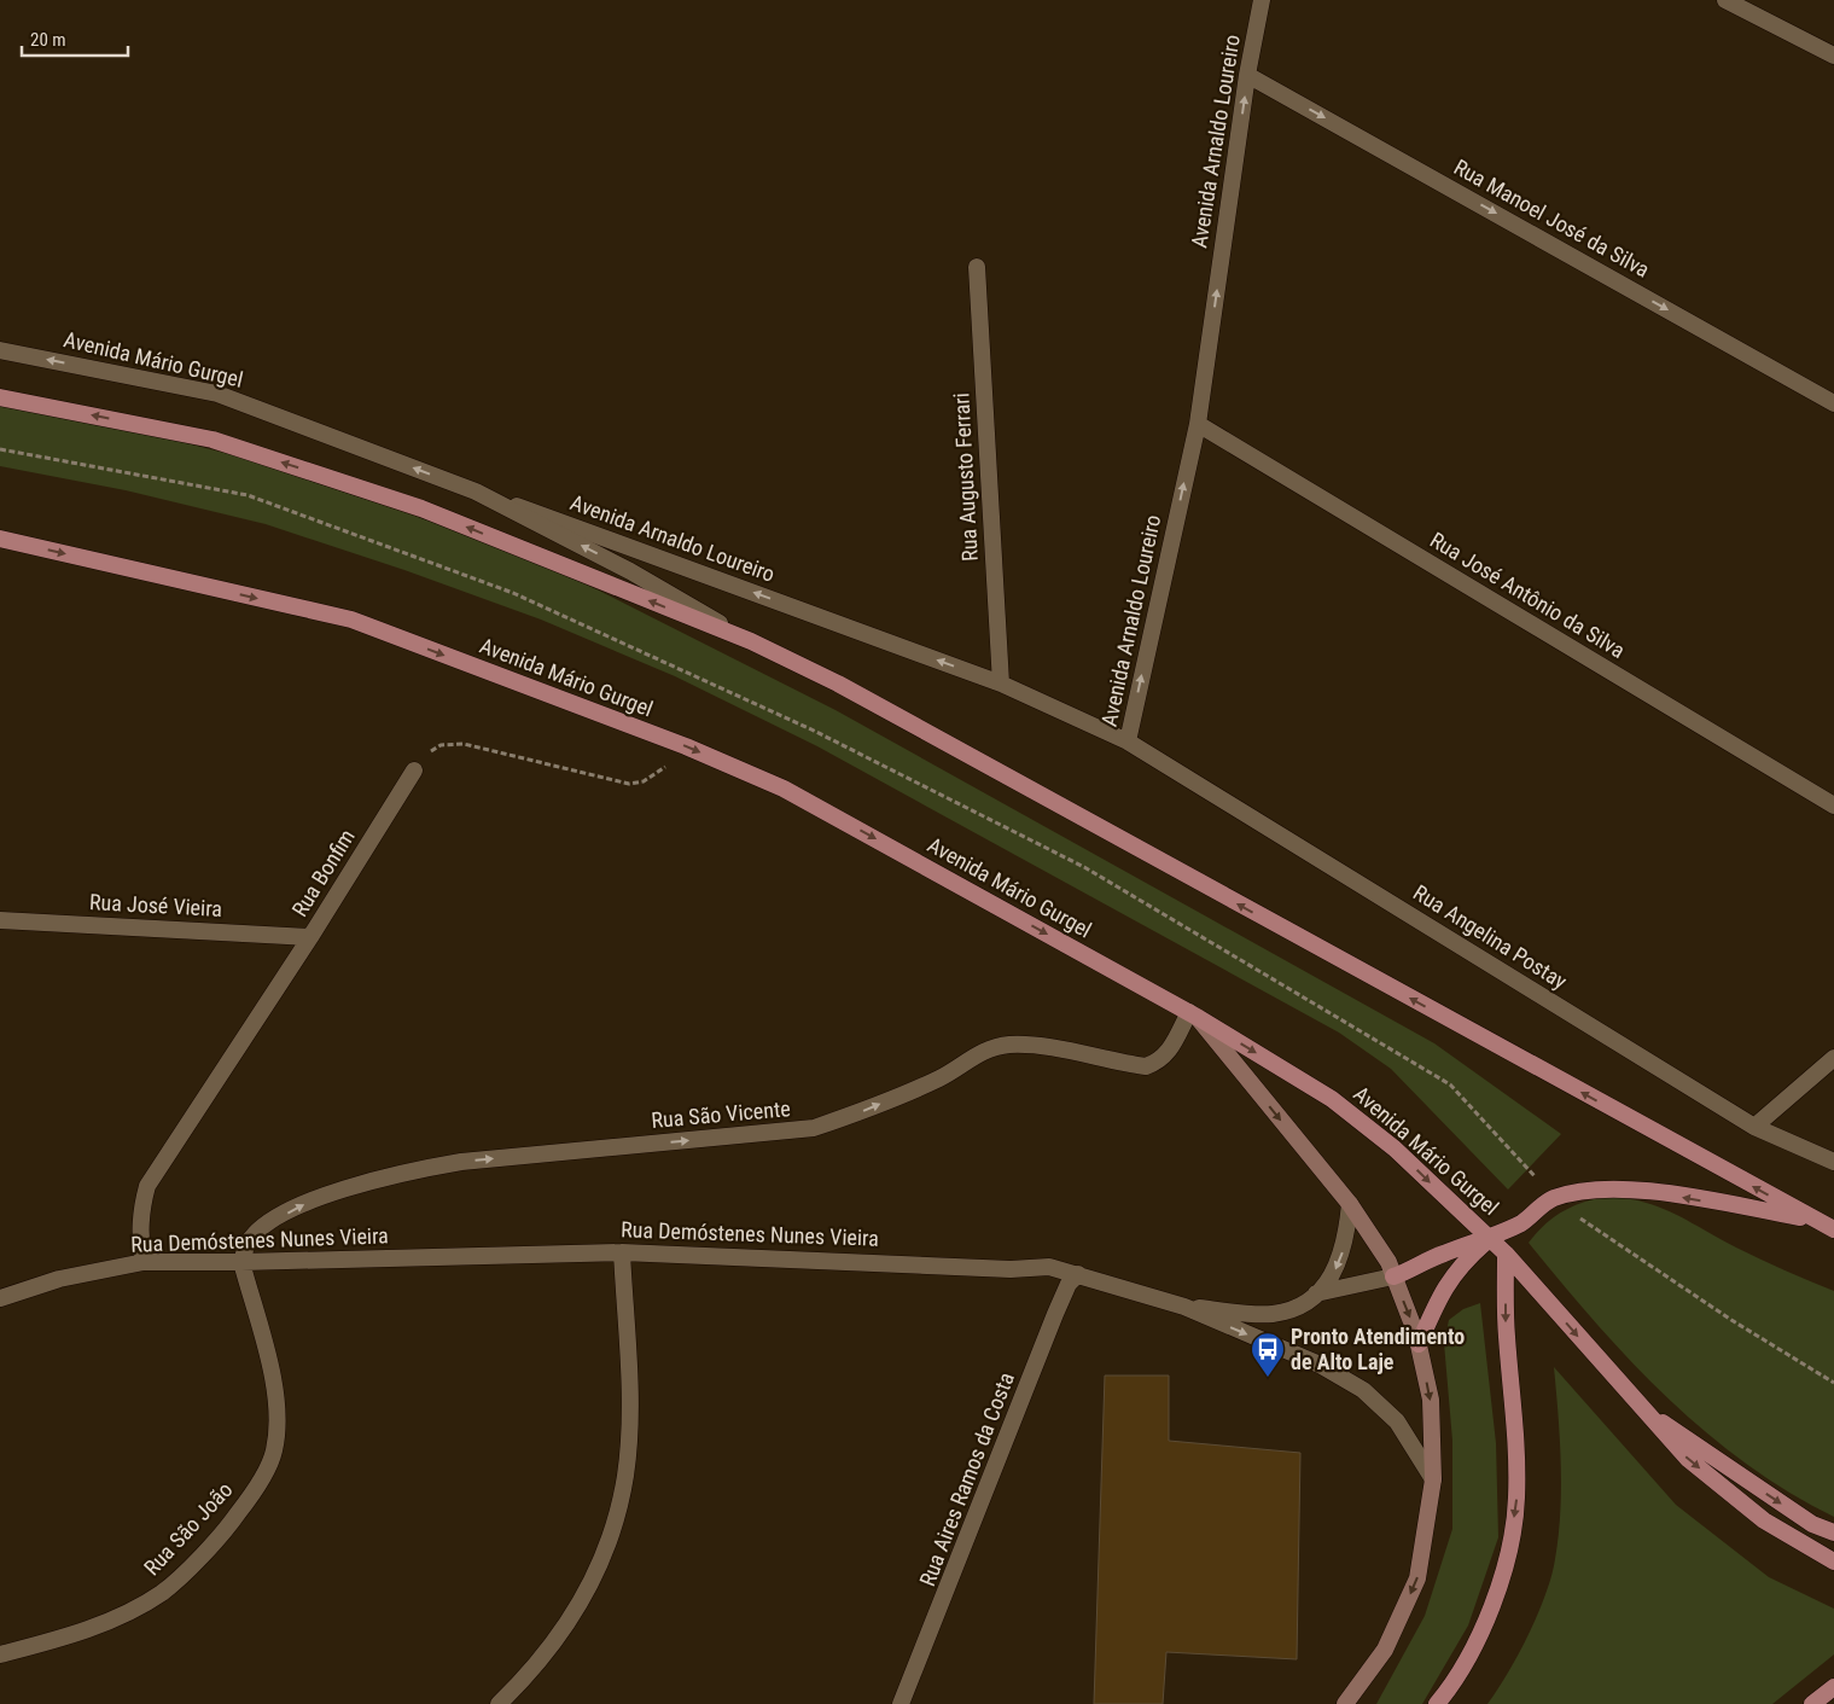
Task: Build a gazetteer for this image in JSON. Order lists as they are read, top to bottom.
{
  "streets": {
    "main road": ["Avenida Mário Gurgel"],
    "street": [
      "Avenida Arnaldo Loureiro",
      "Rua Manoel José da Silva",
      "Rua Augusto Ferrari",
      "Rua José Antônio da Silva",
      "Rua Bonfim",
      "Rua José Vieira",
      "Rua Angelina Postay",
      "Rua São Vicente",
      "Rua Demóstenes Nunes Vieira",
      "Rua Aires Ramos da Costa",
      "Rua São João"
    ]
  },
  "crossings": [
    ["Avenida Arnaldo Loureiro", "Rua Manoel José da Silva"],
    ["Avenida Arnaldo Loureiro", "Avenida Mário Gurgel"],
    ["Avenida Arnaldo Loureiro", "Rua Augusto Ferrari"],
    ["Avenida Arnaldo Loureiro", "Rua José Antônio da Silva"],
    ["Avenida Arnaldo Loureiro", "Rua Angelina Postay"],
    ["Avenida Mário Gurgel", "Rua São Vicente"],
    ["Rua Bonfim", "Rua José Vieira"],
    ["Rua Bonfim", "Rua Demóstenes Nunes Vieira"],
    ["Rua São Vicente", "Rua Demóstenes Nunes Vieira"],
    ["Rua São Vicente", "Rua São João"],
    ["Rua Demóstenes Nunes Vieira", "Rua Aires Ramos da Costa"],
    ["Rua Demóstenes Nunes Vieira", "Rua São João"]
  ],
  "one_way": ["Rua Manoel José da Silva", "Rua São Vicente"],
  "places": {
    "bus stop": ["Pronto Atendimento de Alto Laje"]
  },
  "scale_bar": "20 m"
}
